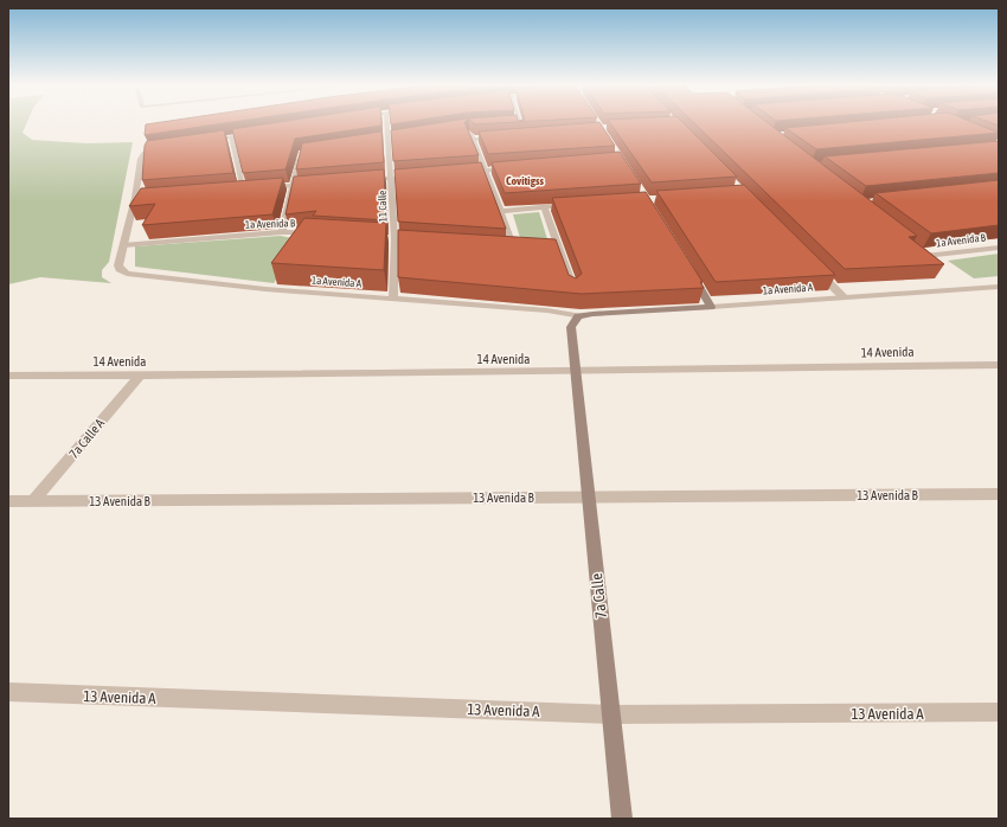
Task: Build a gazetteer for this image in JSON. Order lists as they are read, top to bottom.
{
  "streets": {
    "main road": ["1a Avenida A", "7a Calle"],
    "street": [
      "11 Calle",
      "1a Avenida B",
      "14 Avenida",
      "7a Calle A",
      "13 Avenida B",
      "13 Avenida A"
    ]
  },
  "crossings": [
    ["11 Calle", "1a Avenida A"],
    ["1a Avenida B", "1a Avenida A"],
    ["14 Avenida", "7a Calle A"],
    ["14 Avenida", "7a Calle"],
    ["7a Calle A", "13 Avenida B"],
    ["13 Avenida B", "7a Calle"],
    ["7a Calle", "13 Avenida A"]
  ],
  "districts": ["Covitigss"]
}
